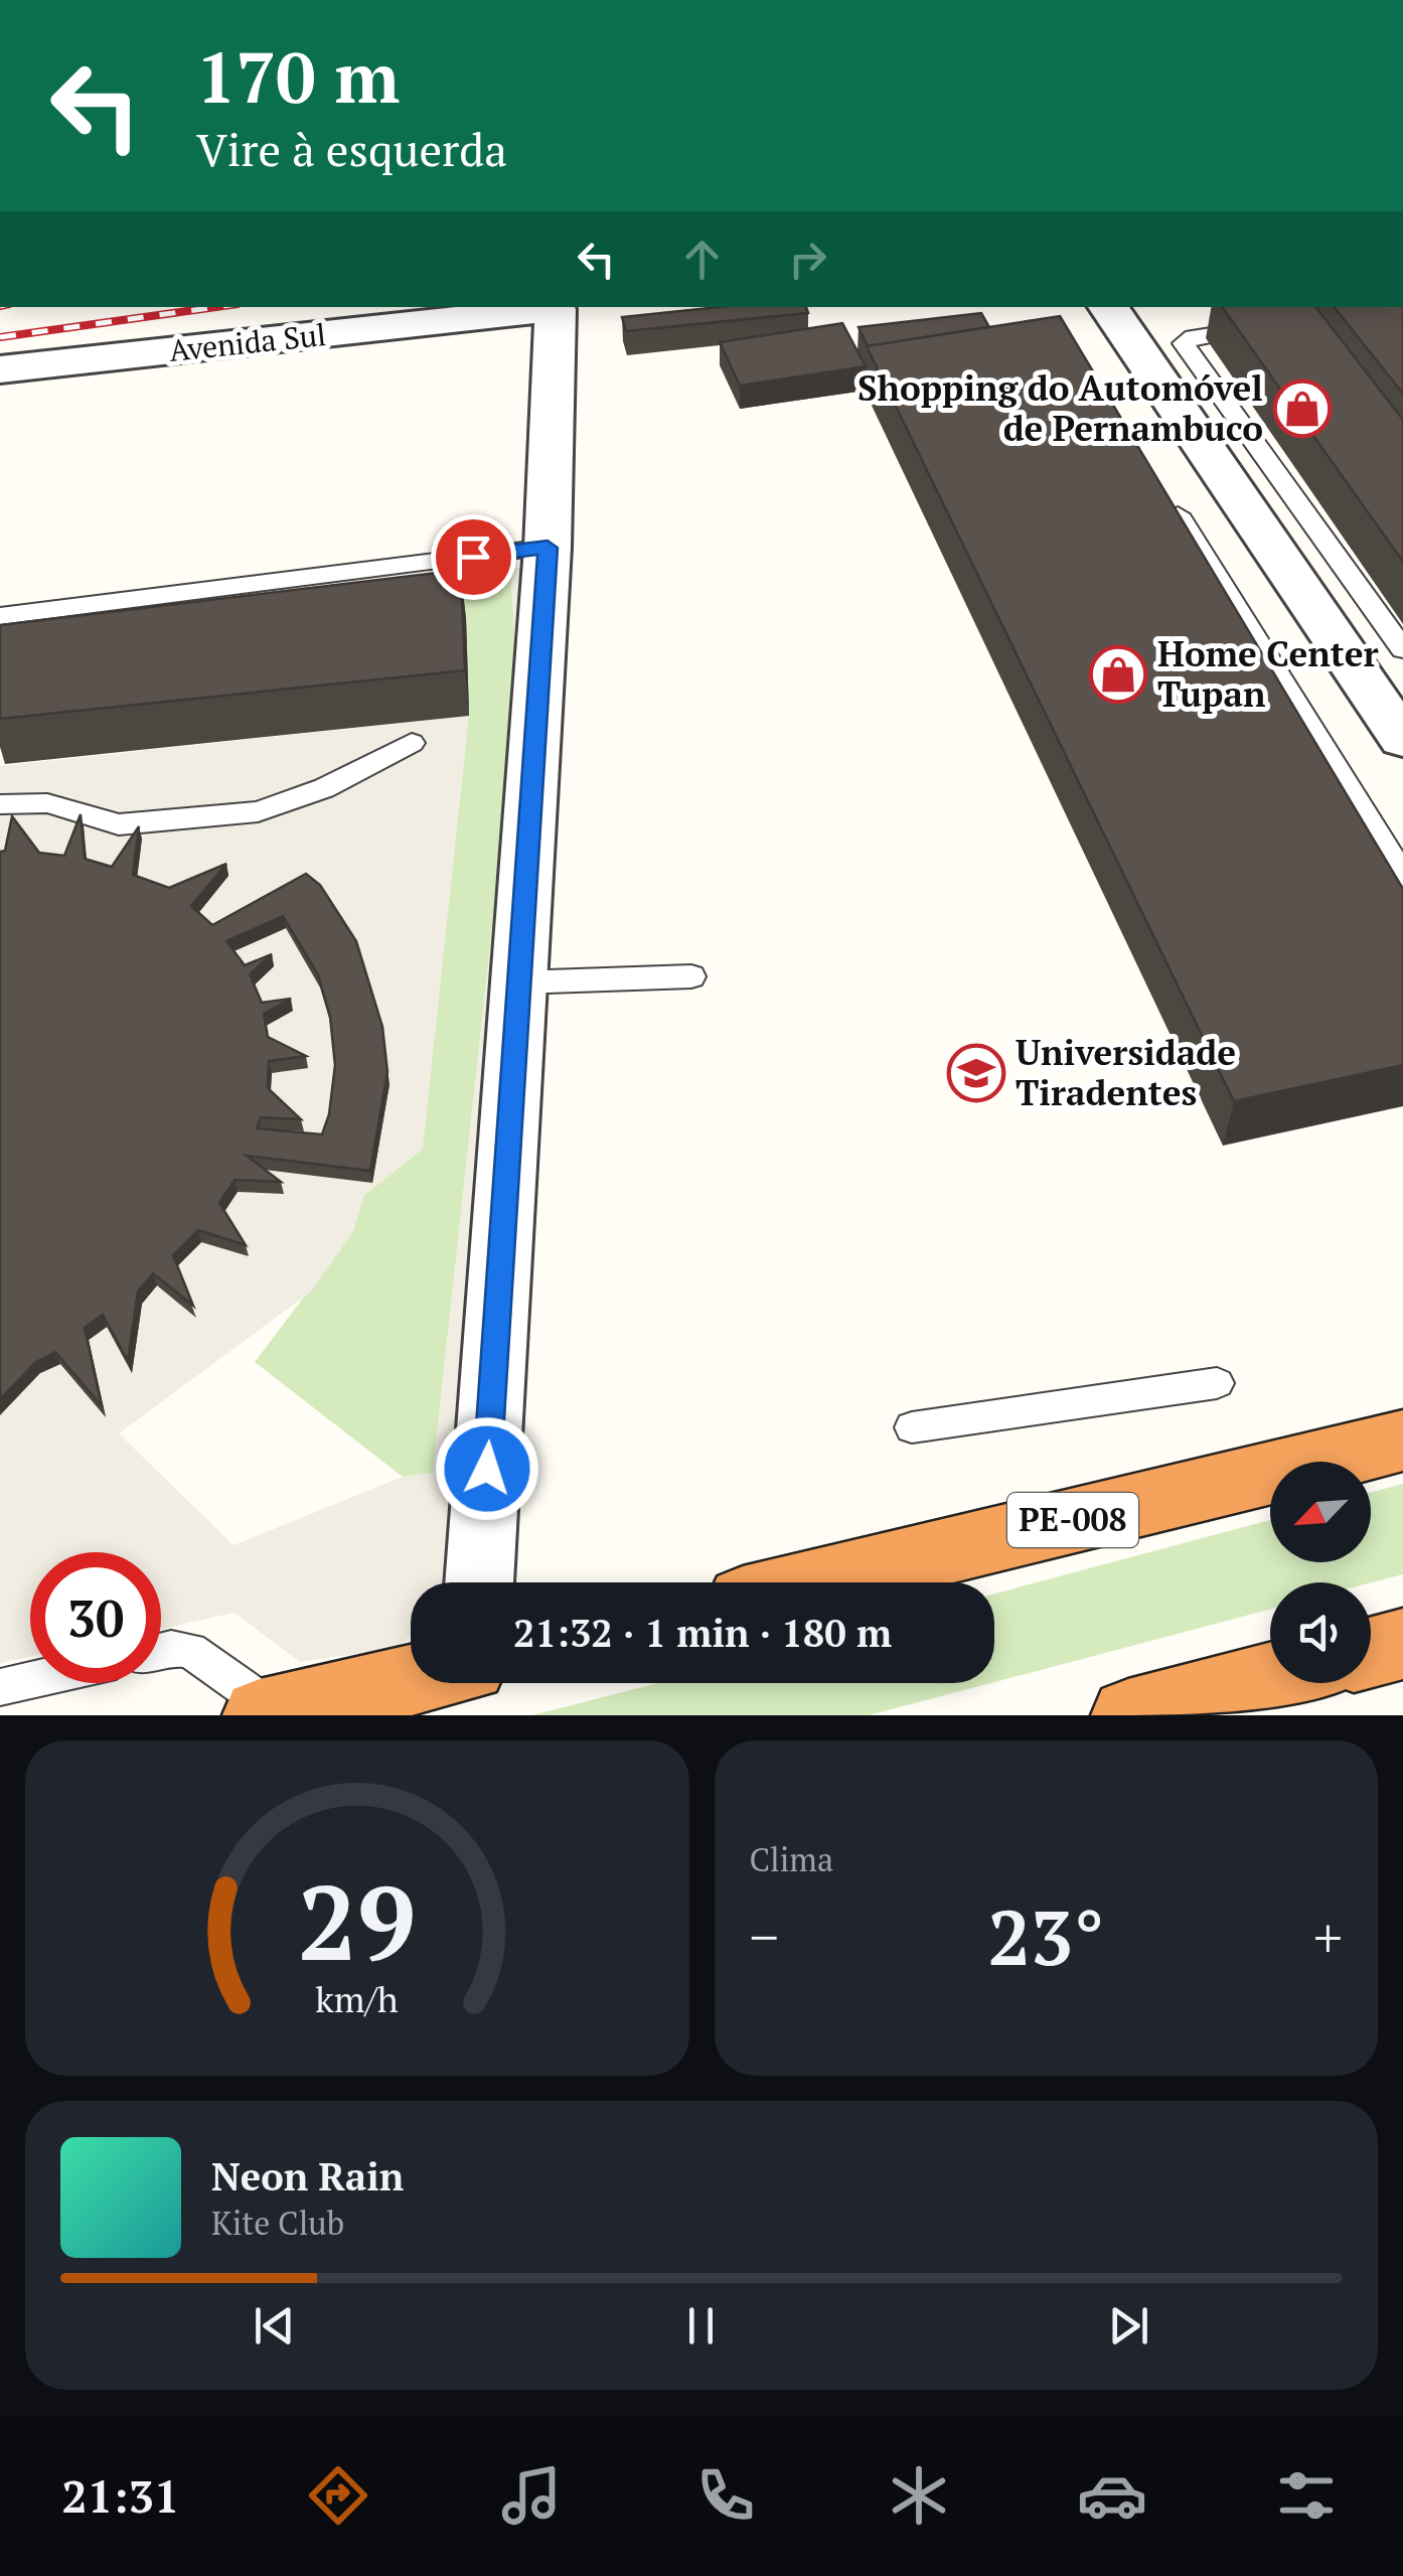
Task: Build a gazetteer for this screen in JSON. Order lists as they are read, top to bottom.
{
  "streets": {
    "highway": ["PE-008"],
    "street": ["Avenida Sul"]
  },
  "places": {
    "shop": ["Shopping do Automóvel de Pernambuco", "Home Center Tupan"],
    "school or university": ["Universidade Tiradentes"]
  },
  "north": "bottom left",
  "page": {
    "turn": ["170 m", "Vire à esquerda"],
    "limit": "30",
    "trip": "21:32 · 1 min · 180 m",
    "tile": "Clima",
    "heat": ["−", "23°", "+"],
    "song": ["Neon Rain", "Kite Club"],
    "tabs": "21:31",
    "gauge": ["29", "km/h"]
  }
}
